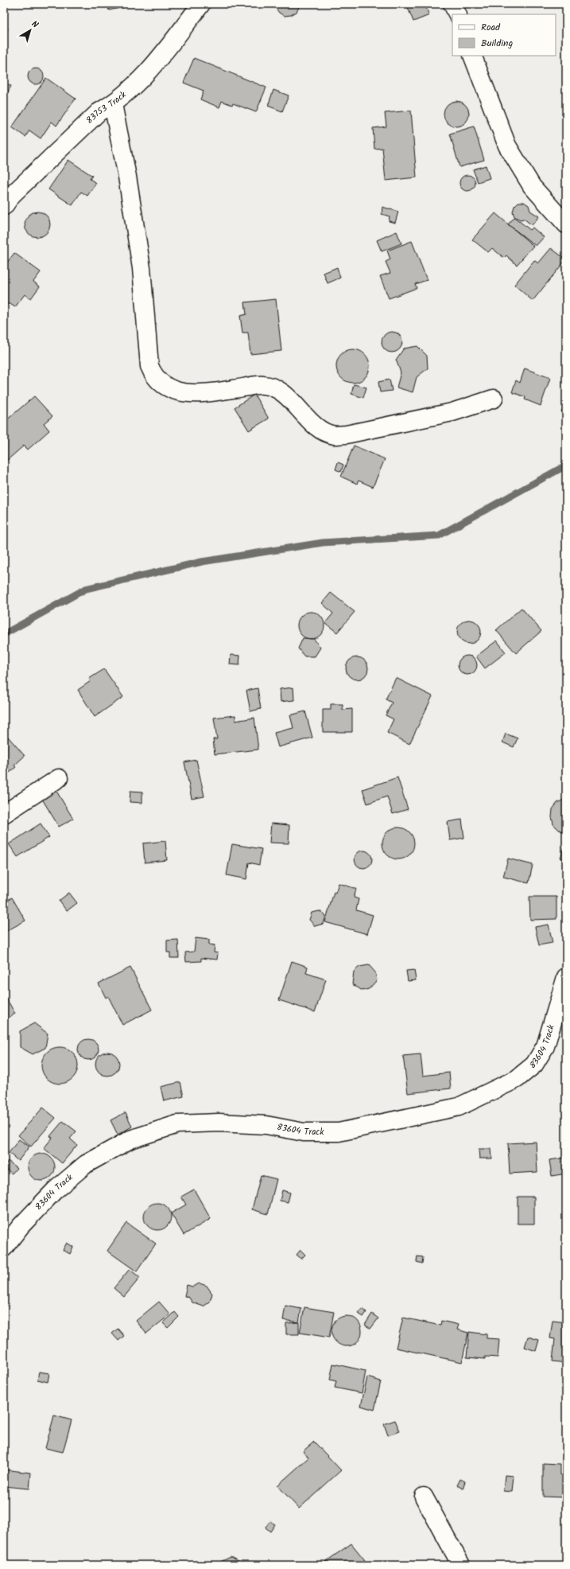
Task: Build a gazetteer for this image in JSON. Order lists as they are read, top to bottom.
{
  "streets": {
    "street": ["83753 Track", "83604 Track"]
  },
  "legend": ["Road", "Building"],
  "north": "top right"
}
